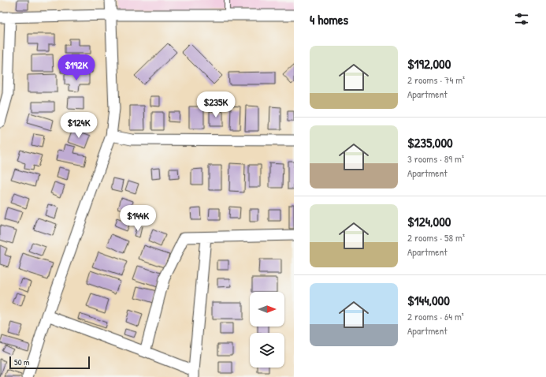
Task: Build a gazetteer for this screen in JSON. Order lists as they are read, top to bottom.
{
  "scale_bar": "50 m",
  "north": "right",
  "page": {
    "heading": "4 homes",
    "list": [
      {
        "name": "$192,000",
        "note": "2 rooms · 74 m² · Apartment"
      },
      {
        "name": "$235,000",
        "note": "3 rooms · 89 m² · Apartment"
      },
      {
        "name": "$124,000",
        "note": "2 rooms · 58 m² · Apartment"
      },
      {
        "name": "$144,000",
        "note": "2 rooms · 64 m² · Apartment"
      }
    ],
    "price": [
      "$192K",
      "$235K",
      "$124K",
      "$144K"
    ],
    "scale": "50 m"
  }
}
